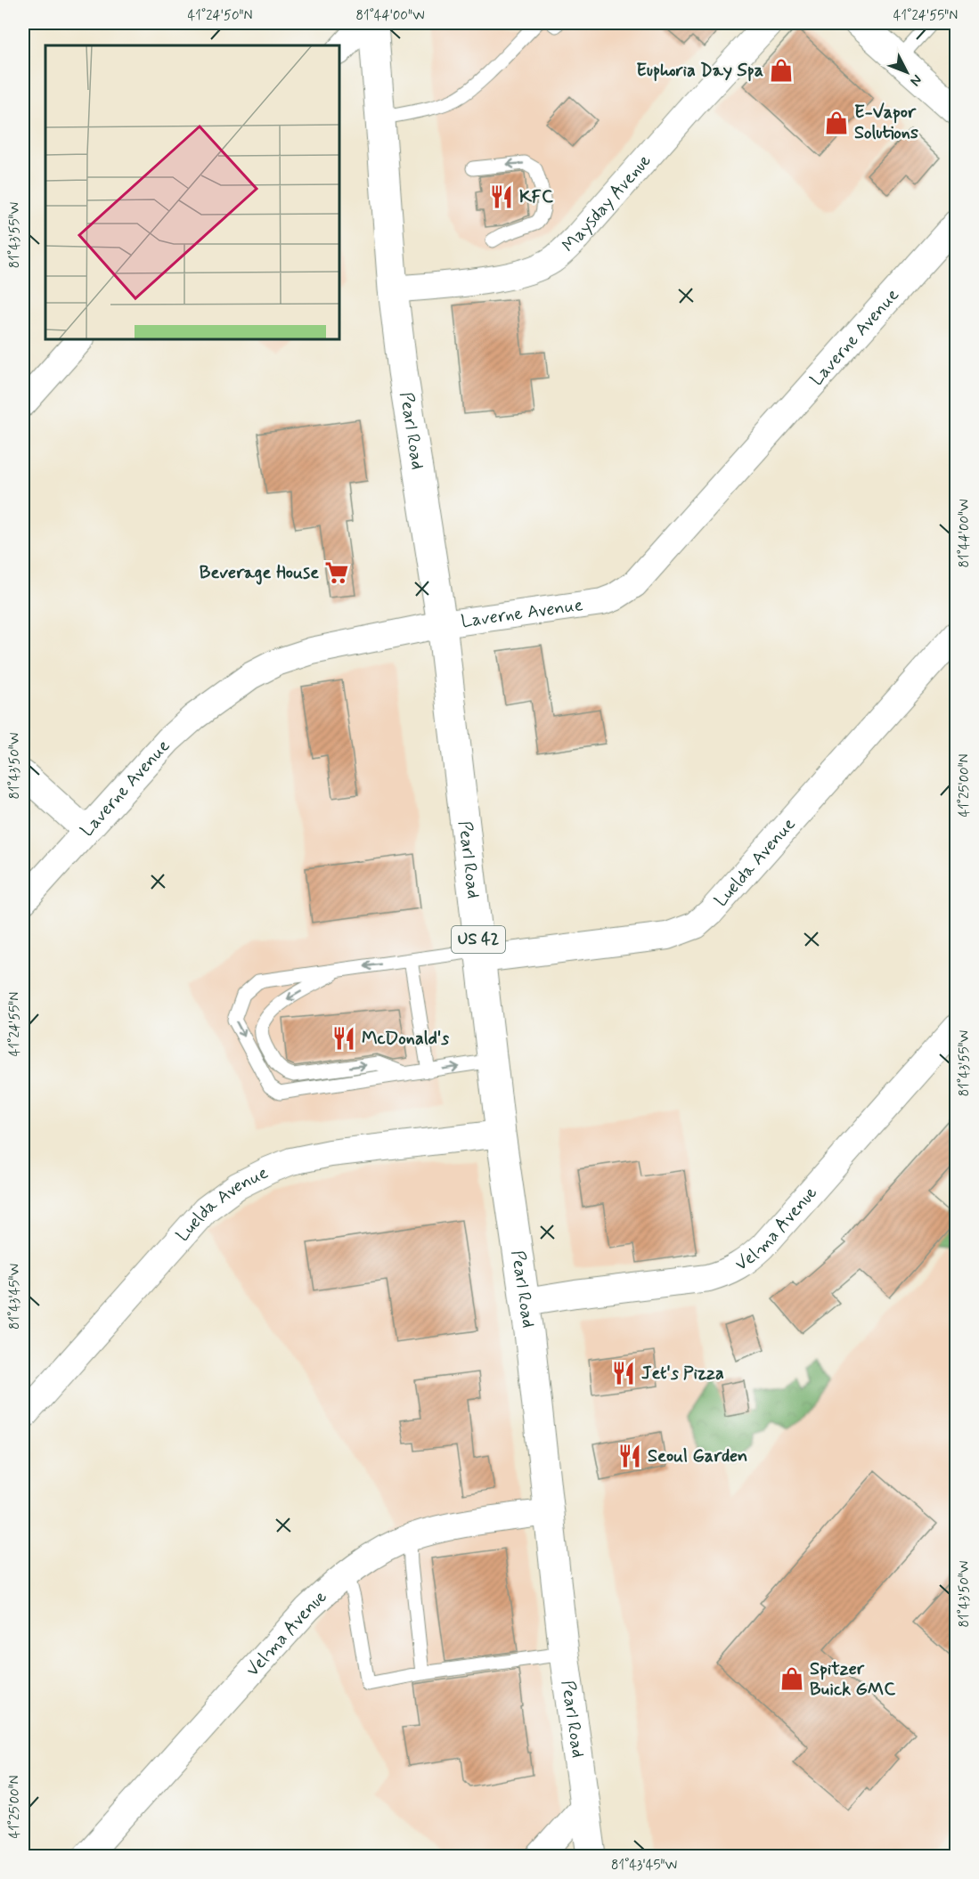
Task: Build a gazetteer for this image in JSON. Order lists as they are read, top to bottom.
{
  "streets": {
    "main road": ["Pearl Road", "US 42"],
    "street": [
      "Maysday Avenue",
      "Laverne Avenue",
      "Luelda Avenue",
      "Velma Avenue"
    ]
  },
  "crossings": [
    ["Maysday Avenue", "Pearl Road"],
    ["Laverne Avenue", "Pearl Road"],
    ["Pearl Road", "Luelda Avenue"],
    ["Pearl Road", "Velma Avenue"]
  ],
  "places": {
    "shop": ["Euphoria Day Spa", "E-Vapor Solutions", "Spitzer Buick GMC"],
    "restaurant": [
      "KFC",
      "McDonald's",
      "Jet's Pizza",
      "Seoul Garden"
    ],
    "supermarket": ["Beverage House"]
  },
  "north": "bottom right",
  "coordinates": [
    "41°24'50\"N",
    "81°44'00\"W",
    "41°24'55\"N",
    "81°43'55\"W",
    "81°43'50\"W",
    "41°25'00\"N",
    "81°43'45\"W"
  ]
}
